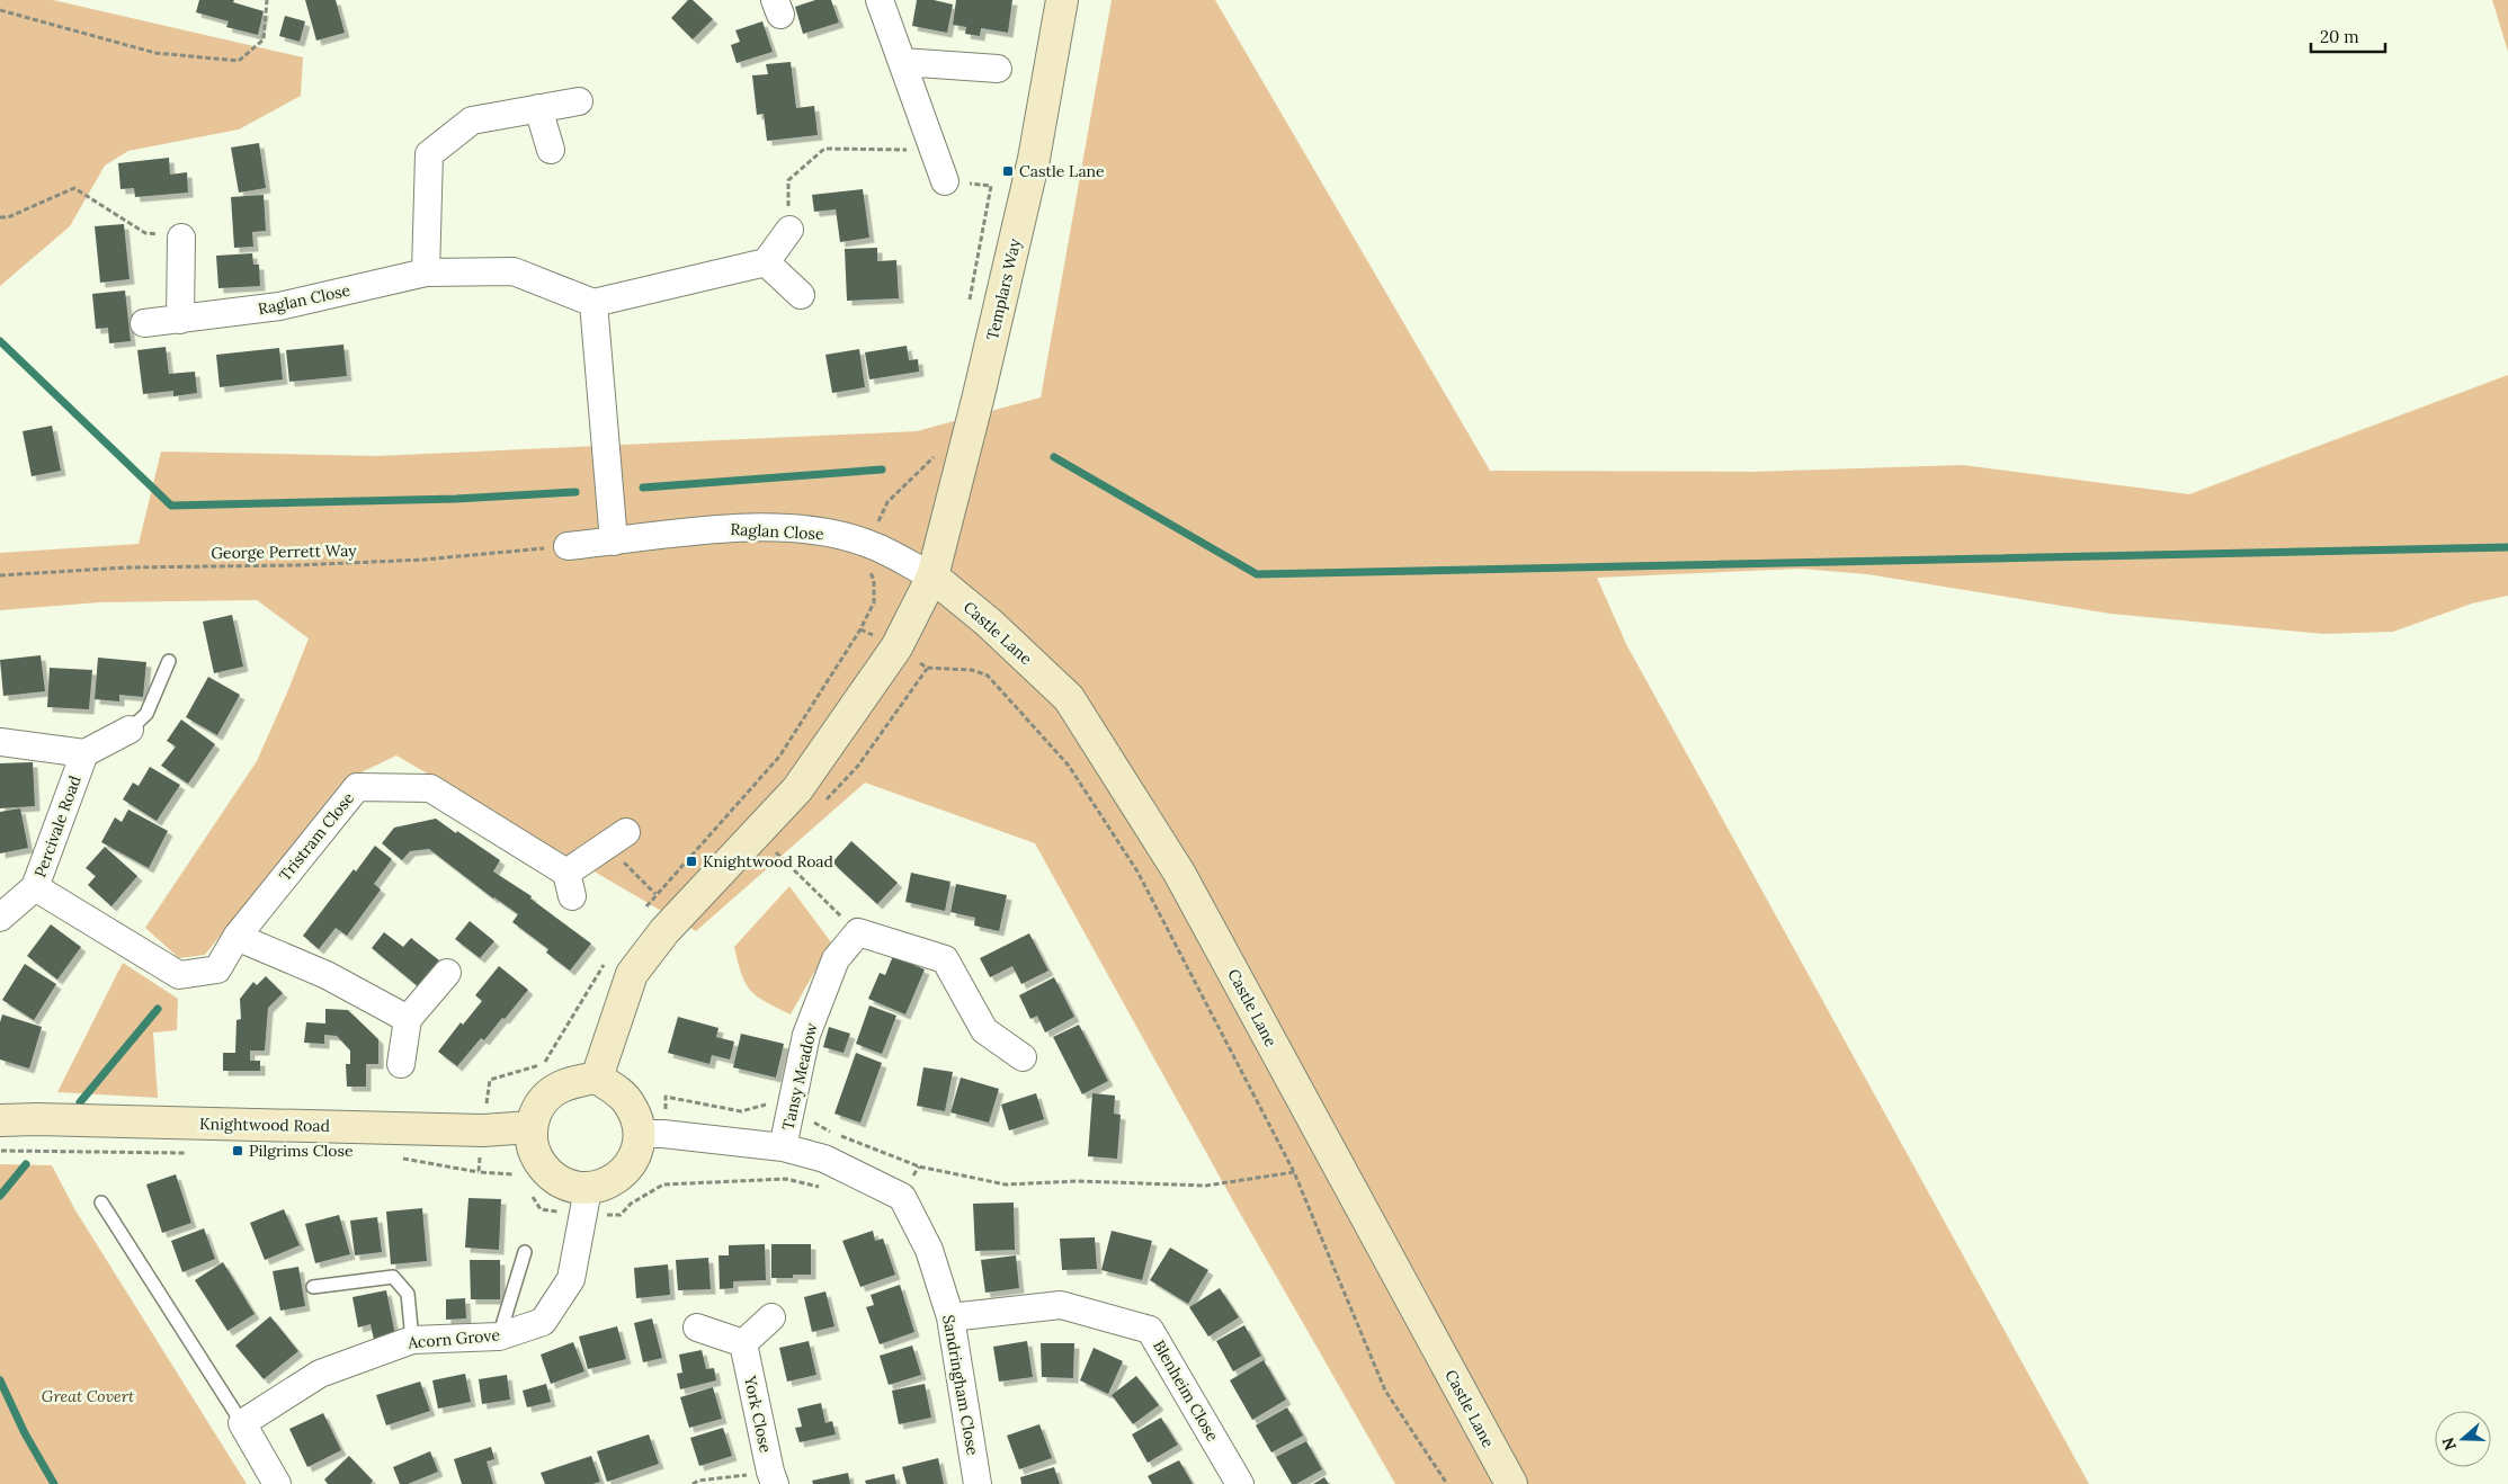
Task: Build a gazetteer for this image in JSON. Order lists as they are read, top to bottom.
{
  "streets": {
    "street": [
      "Templars Way",
      "Raglan Close",
      "Castle Lane",
      "Percivale Road",
      "Tristram Close",
      "Tansy Meadow",
      "Knightwood Road",
      "Acorn Grove",
      "Sandringham Close",
      "Blenheim Close",
      "York Close"
    ],
    "path": ["George Perrett Way"]
  },
  "crossings": [
    ["Templars Way", "Raglan Close"],
    ["Templars Way", "Castle Lane"],
    ["Raglan Close", "George Perrett Way"],
    ["Raglan Close", "Castle Lane"],
    ["Percivale Road", "Tristram Close"],
    ["Tansy Meadow", "Sandringham Close"],
    ["Knightwood Road", "Acorn Grove"],
    ["Knightwood Road", "Sandringham Close"],
    ["Acorn Grove", "Sandringham Close"],
    ["Sandringham Close", "Blenheim Close"]
  ],
  "parks": ["Great Covert"],
  "places": {
    "transit": ["Castle Lane", "Knightwood Road", "Pilgrims Close"]
  },
  "scale_bar": "20 m",
  "north": "left"
}
